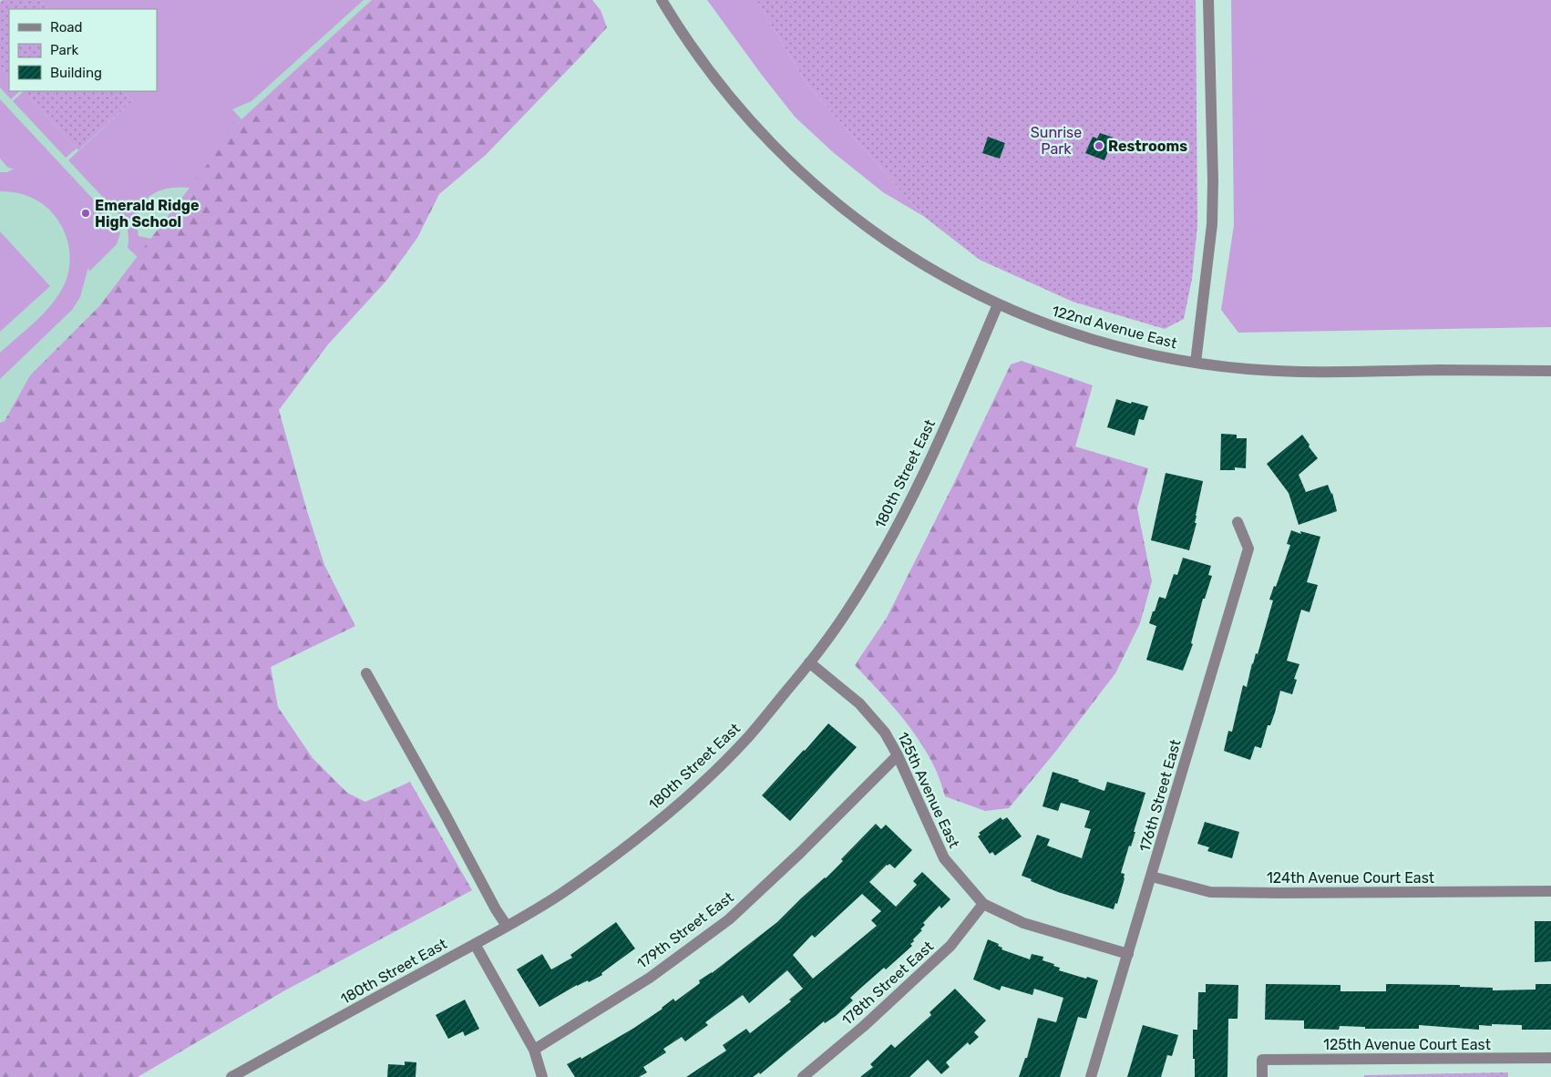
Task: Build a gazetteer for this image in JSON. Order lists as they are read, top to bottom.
{
  "streets": {
    "street": [
      "122nd Avenue East",
      "180th Street East",
      "125th Avenue East",
      "176th Street East",
      "124th Avenue Court East",
      "179th Street East",
      "178th Street East",
      "125th Avenue Court East"
    ]
  },
  "crossings": [
    ["122nd Avenue East", "180th Street East"],
    ["180th Street East", "125th Avenue East"],
    ["125th Avenue East", "176th Street East"],
    ["125th Avenue East", "179th Street East"],
    ["125th Avenue East", "178th Street East"],
    ["176th Street East", "124th Avenue Court East"]
  ],
  "parks": ["Sunrise Park"],
  "places": ["Restrooms", "Emerald Ridge High School"],
  "legend": ["Road", "Park", "Building"]
}
